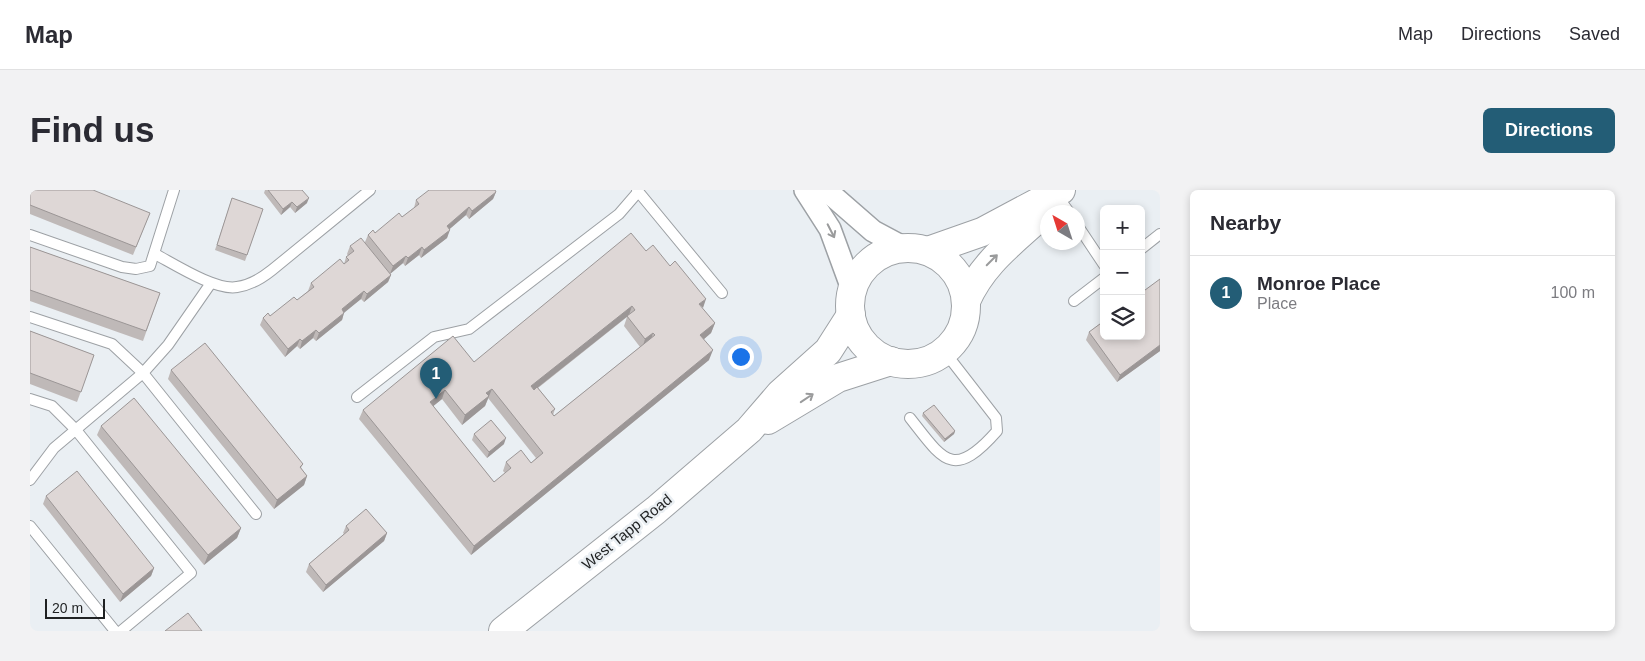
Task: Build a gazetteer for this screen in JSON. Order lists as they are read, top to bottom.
{
  "streets": {
    "main road": ["West Tapp Road"]
  },
  "scale_bar": "20 m",
  "north": "top left",
  "page": {
    "header": "Map",
    "nav": ["Map", "Directions", "Saved"],
    "buttons": "Directions",
    "title": "Find us",
    "heading": "Nearby",
    "map_buttons": ["+", "−"],
    "list": [
      {
        "mark": "1",
        "name": "Monroe Place",
        "note": "Place",
        "value": "100 m"
      }
    ],
    "pins": "1",
    "scale": "20 m"
  }
}
